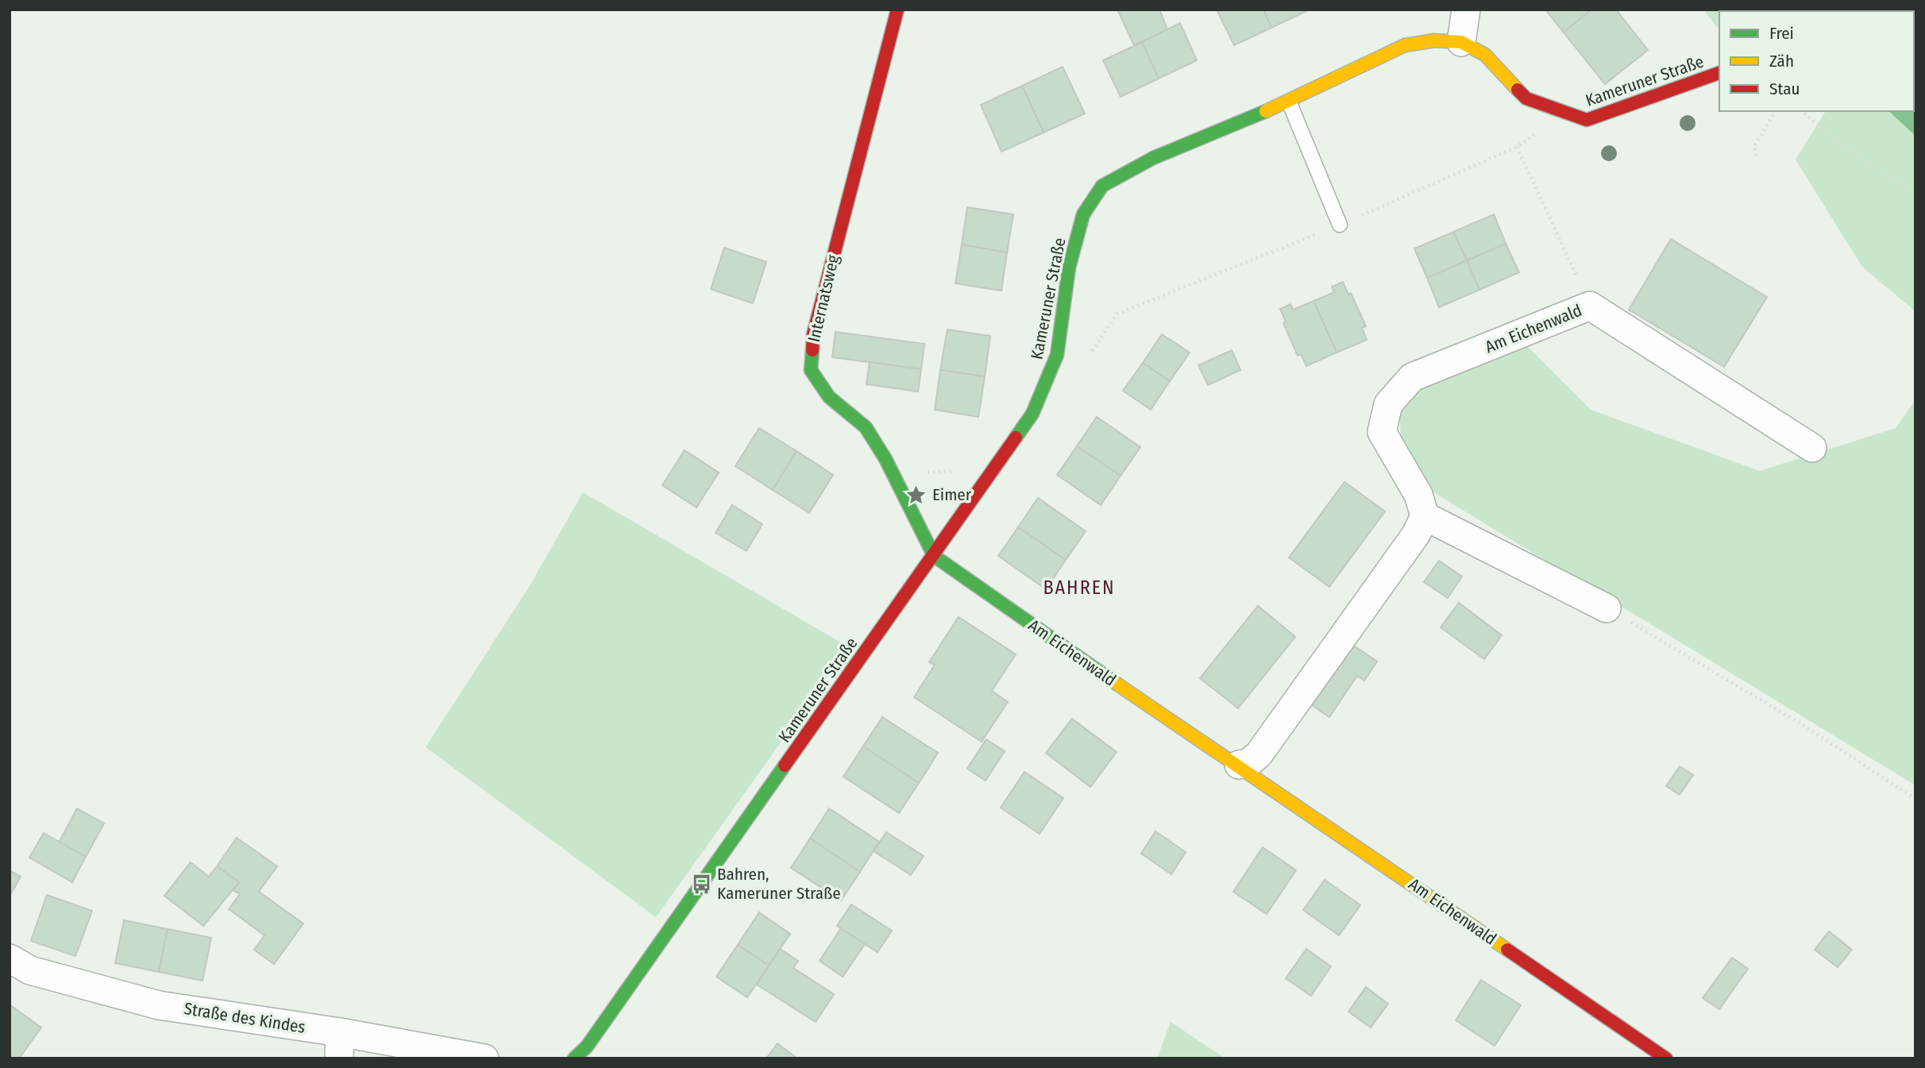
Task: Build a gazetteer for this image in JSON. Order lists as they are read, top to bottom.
{
  "streets": {
    "street": [
      "Kameruner Straße",
      "Internatsweg",
      "Am Eichenwald",
      "Straße des Kindes"
    ]
  },
  "crossings": [
    ["Kameruner Straße", "Internatsweg"],
    ["Kameruner Straße", "Am Eichenwald"],
    ["Internatsweg", "Am Eichenwald"]
  ],
  "districts": ["BAHREN"],
  "places": {
    "place": ["Eimer"],
    "bus stop": ["Bahren, Kameruner Straße"]
  },
  "legend": ["Frei", "Zäh", "Stau"]
}
